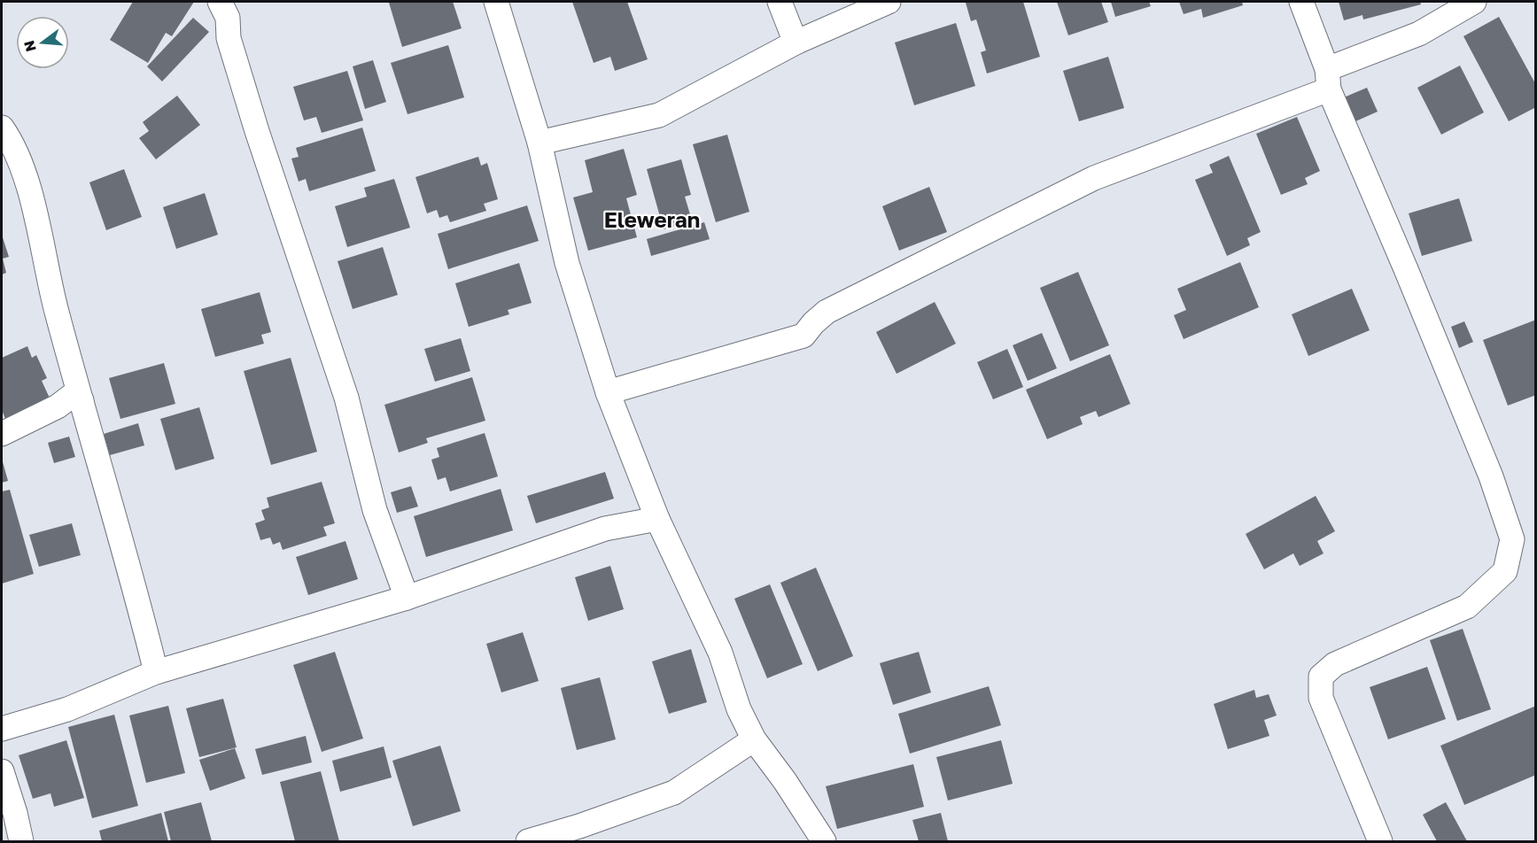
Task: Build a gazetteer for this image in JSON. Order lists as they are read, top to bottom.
{
  "districts": ["Eleweran"],
  "north": "left"
}
